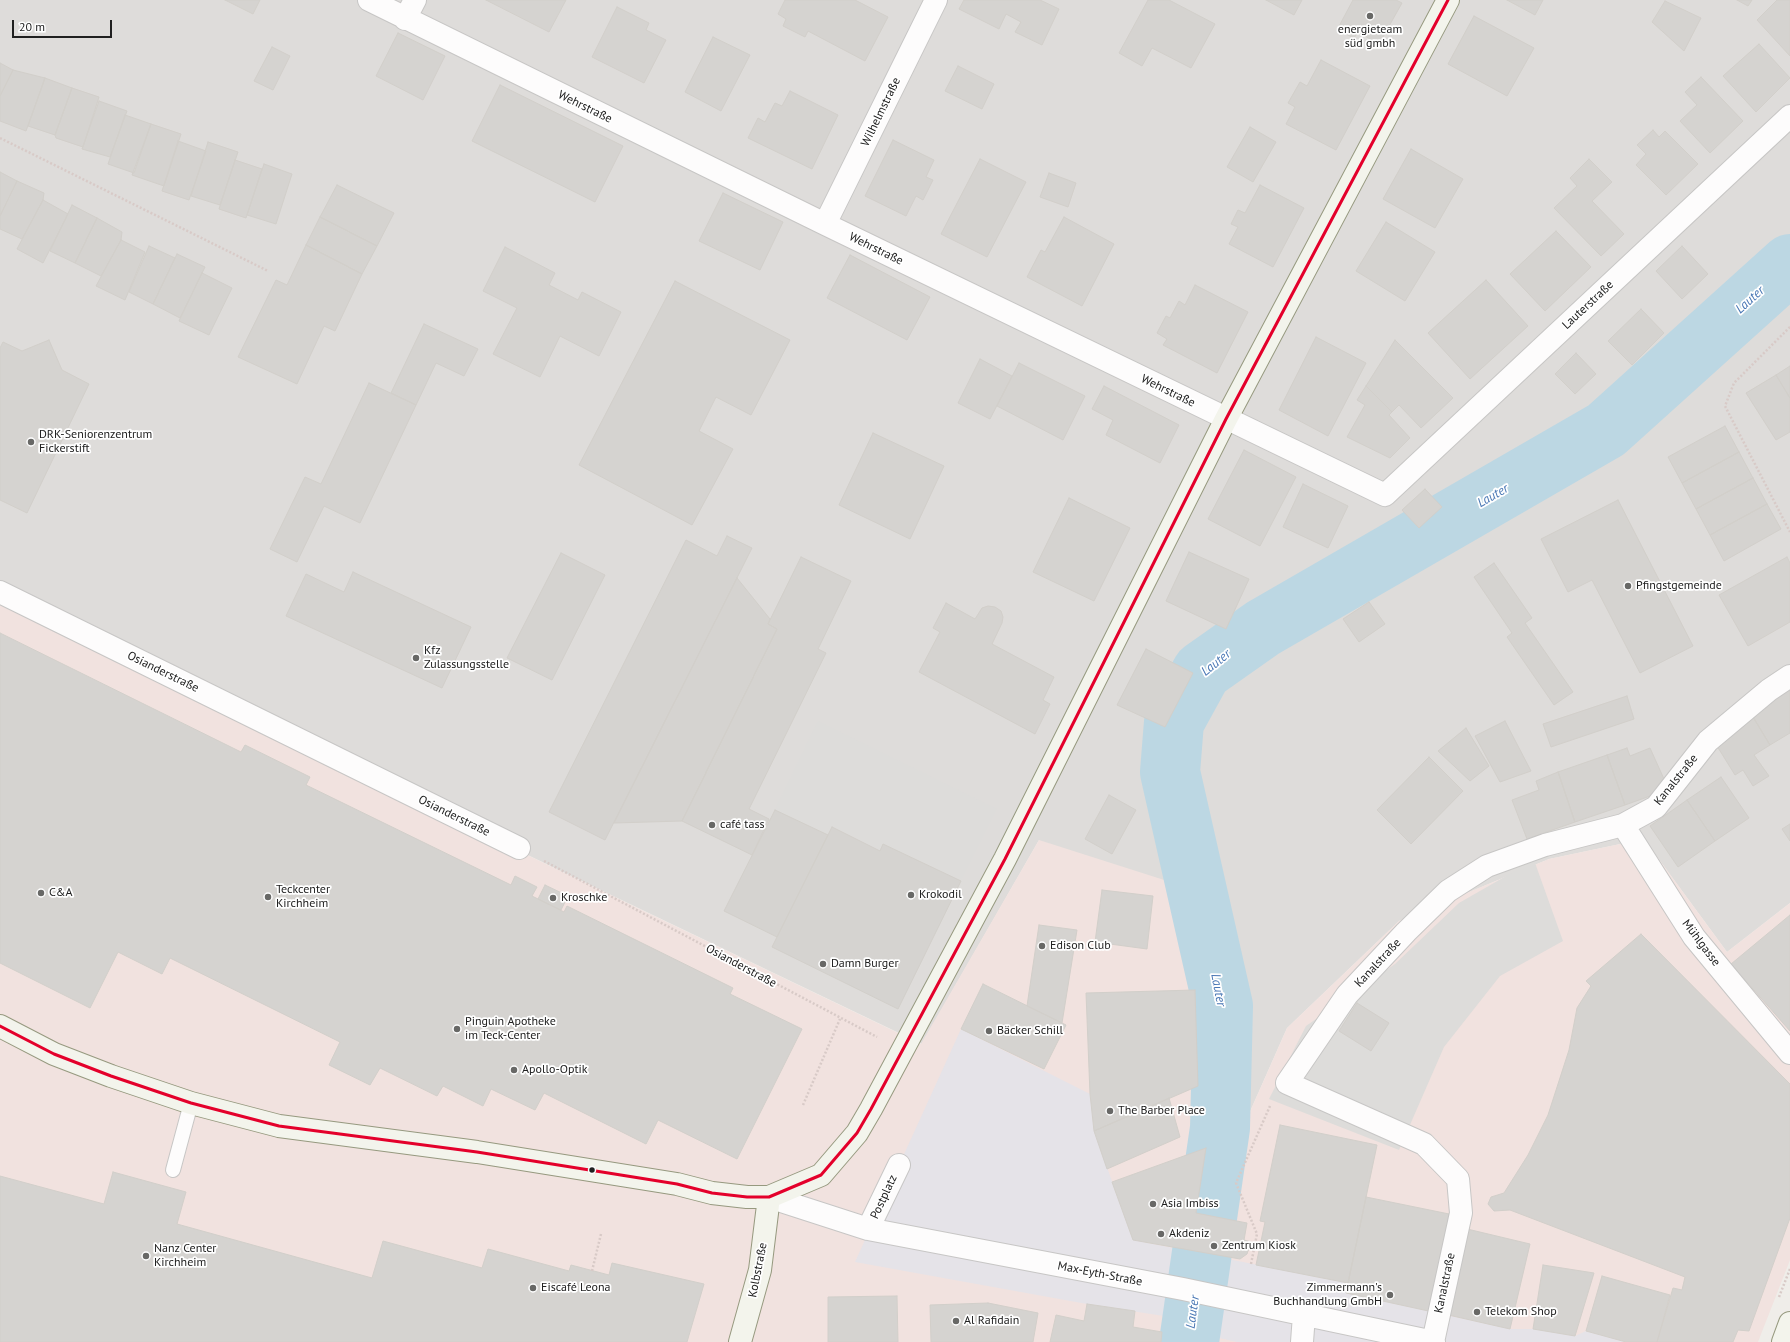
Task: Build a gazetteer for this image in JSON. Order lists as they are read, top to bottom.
{
  "streets": {
    "main road": ["Kolbstraße"],
    "street": [
      "Wehrstraße",
      "Wilhelmstraße",
      "Lauterstraße",
      "Osianderstraße",
      "Kanalstraße",
      "Mühlgasse",
      "Postplatz",
      "Max-Eyth-Straße"
    ]
  },
  "crossings": [
    ["Wehrstraße", "Wilhelmstraße"],
    ["Wehrstraße", "Lauterstraße"],
    ["Kanalstraße", "Mühlgasse"],
    ["Kanalstraße", "Max-Eyth-Straße"],
    ["Postplatz", "Max-Eyth-Straße"],
    ["Kolbstraße", "Max-Eyth-Straße"]
  ],
  "water": ["Lauter"],
  "places": [
    "energieteam süd gmbh",
    "DRK-Seniorenzentrum Fickerstift",
    "Pfingstgemeinde",
    "Kfz Zulassungsstelle",
    "café tass",
    "C&A",
    "Krokodil",
    "Teckcenter Kirchheim",
    "Kroschke",
    "Edison Club",
    "Damn Burger",
    "Pinguin Apotheke im Teck-Center",
    "Bäcker Schill",
    "Apollo-Optik",
    "The Barber Place",
    "Asia Imbiss",
    "Akdeniz",
    "Zentrum Kiosk",
    "Nanz Center Kirchheim",
    "Eiscafé Leona",
    "Zimmermann's Buchhandlung GmbH",
    "Telekom Shop",
    "Al Rafidain"
  ],
  "scale_bar": "20 m"
}
